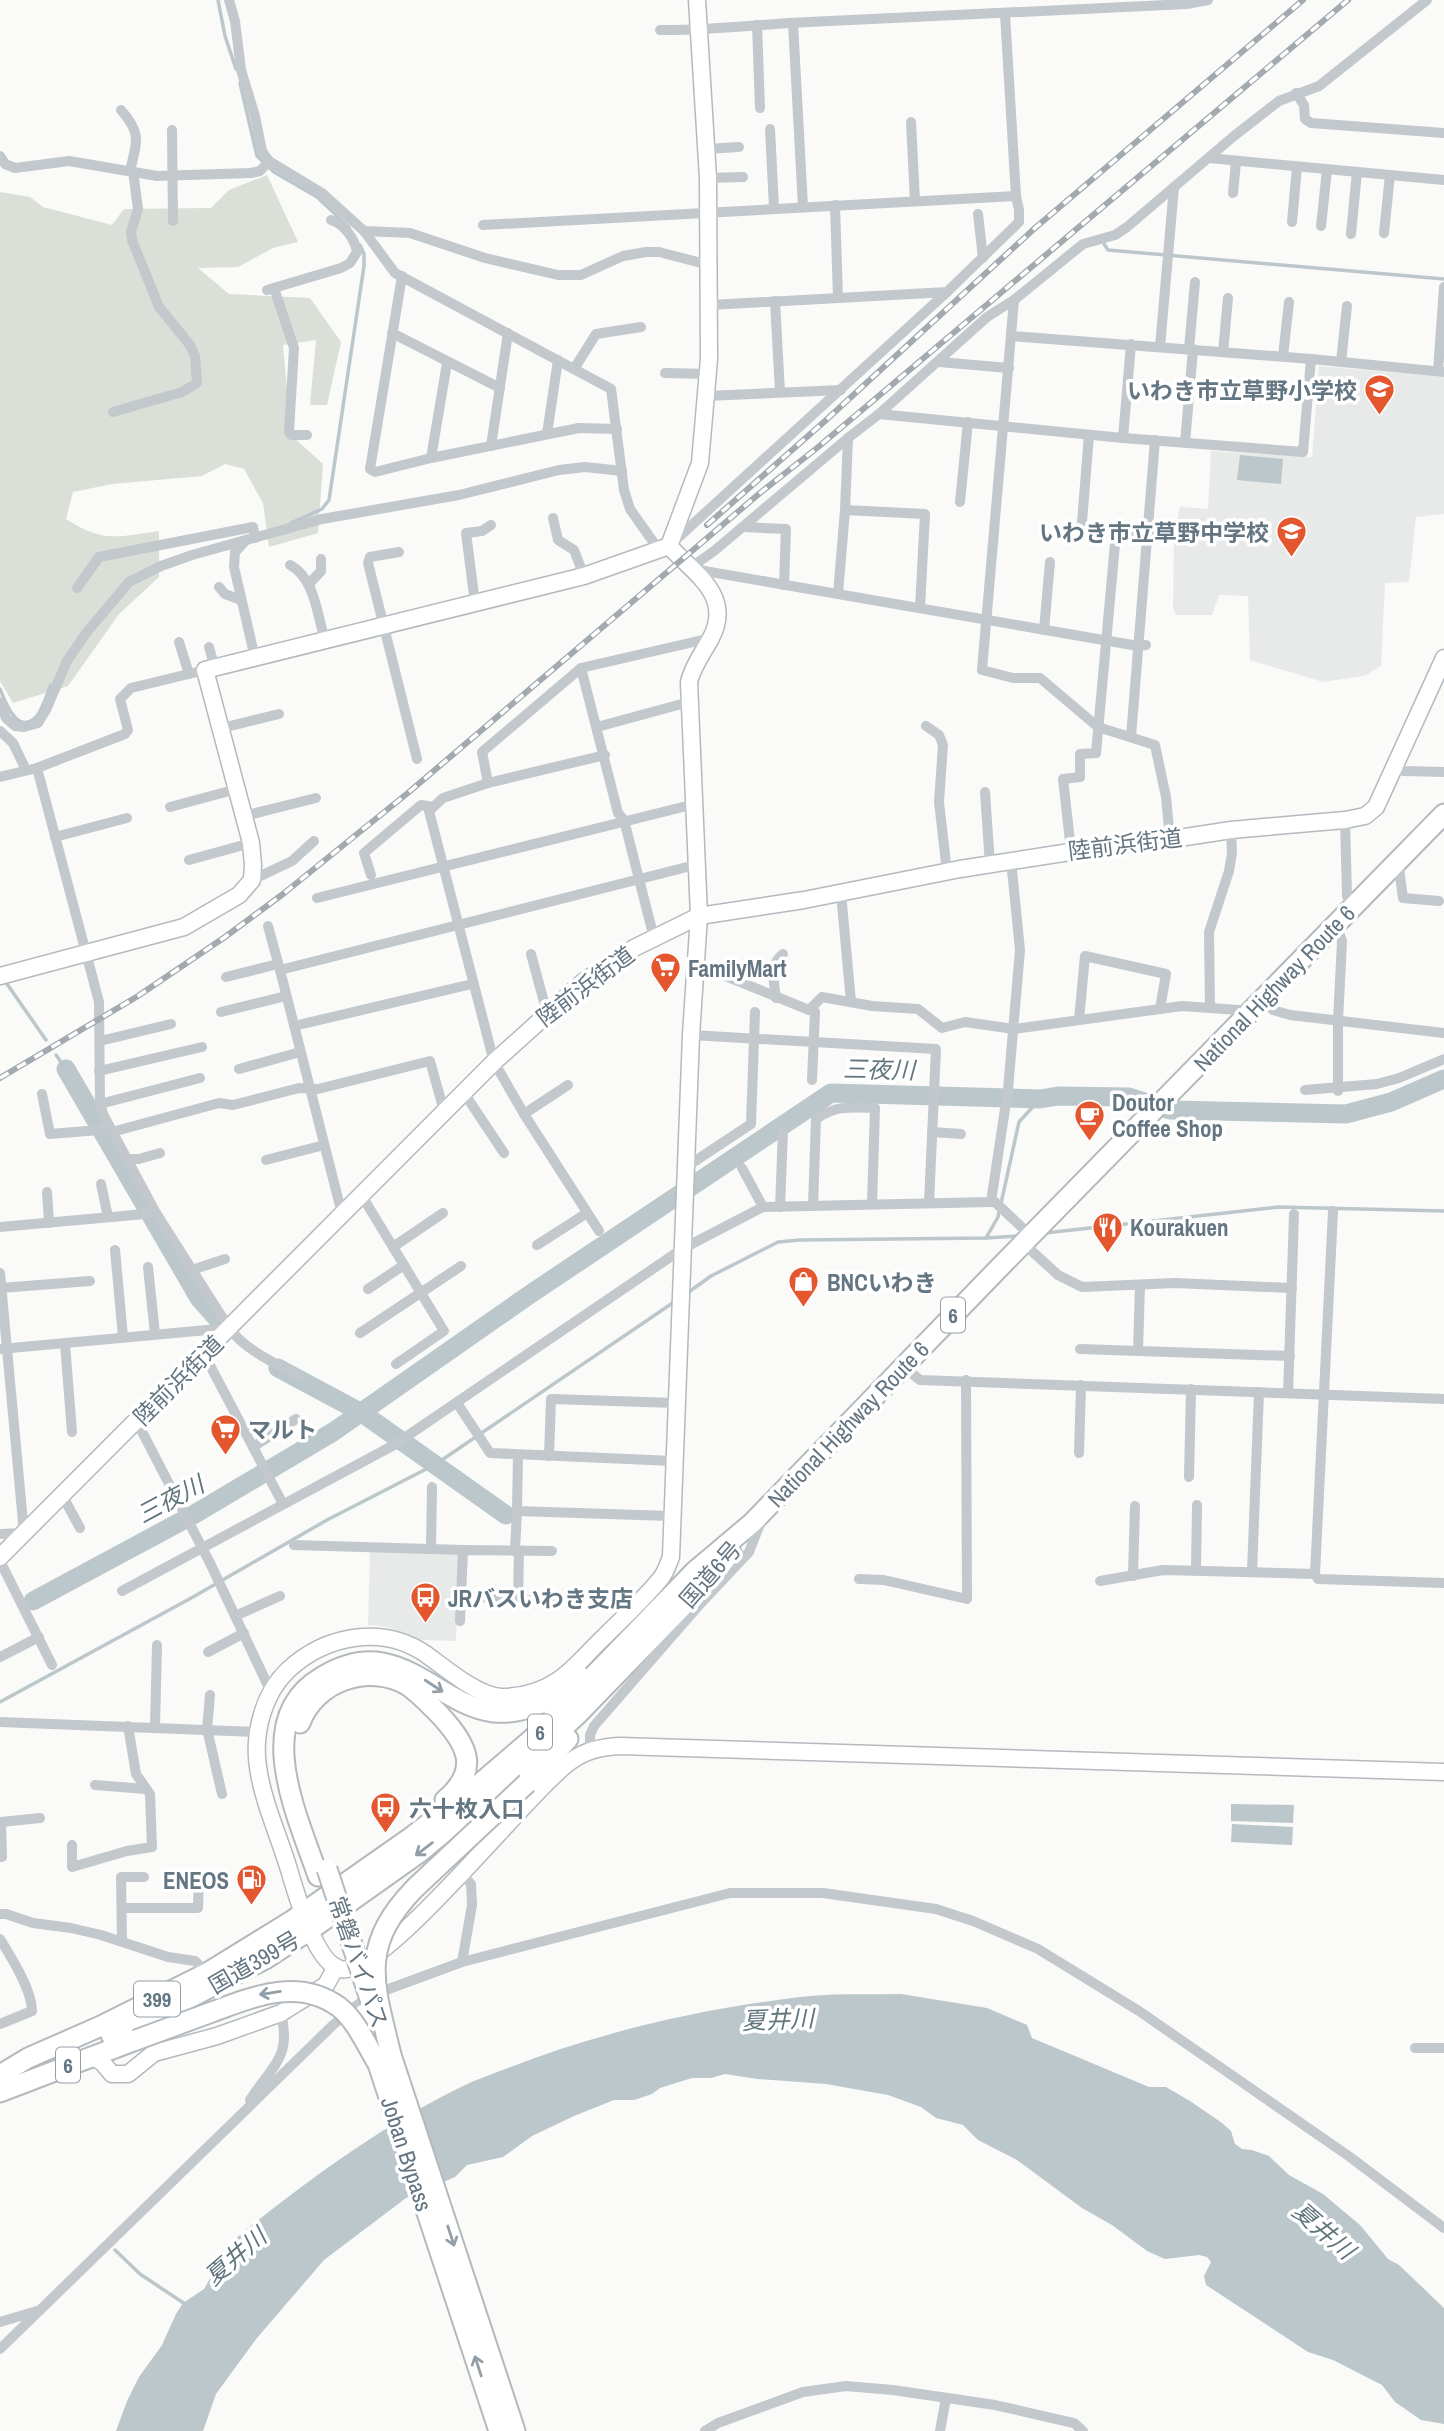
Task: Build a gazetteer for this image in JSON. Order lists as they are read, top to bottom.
{
  "streets": {
    "highway": [
      "National Highway Route 6",
      "6",
      "国道6号",
      "国道399号",
      "399",
      "Joban Bypass"
    ],
    "street": ["陸前浜街道"]
  },
  "crossings": [
    ["National Highway Route 6", "6"],
    ["National Highway Route 6", "国道6号"],
    ["6", "国道6号"],
    ["6", "国道399号"],
    ["6", "399"],
    ["6", "Joban Bypass"],
    ["国道6号", "国道399号"],
    ["国道6号", "399"],
    ["国道399号", "399"]
  ],
  "water": ["三夜川", "夏井川"],
  "places": {
    "school or university": ["いわき市立草野小学校", "いわき市立草野中学校"],
    "supermarket": ["FamilyMart", "マルト"],
    "cafe": ["Doutor Coffee Shop"],
    "restaurant": ["Kourakuen"],
    "shop": ["BNCいわき"],
    "bus stop": ["JRバスいわき支店", "六十枚入口"],
    "fuel station": ["ENEOS"]
  }
}
